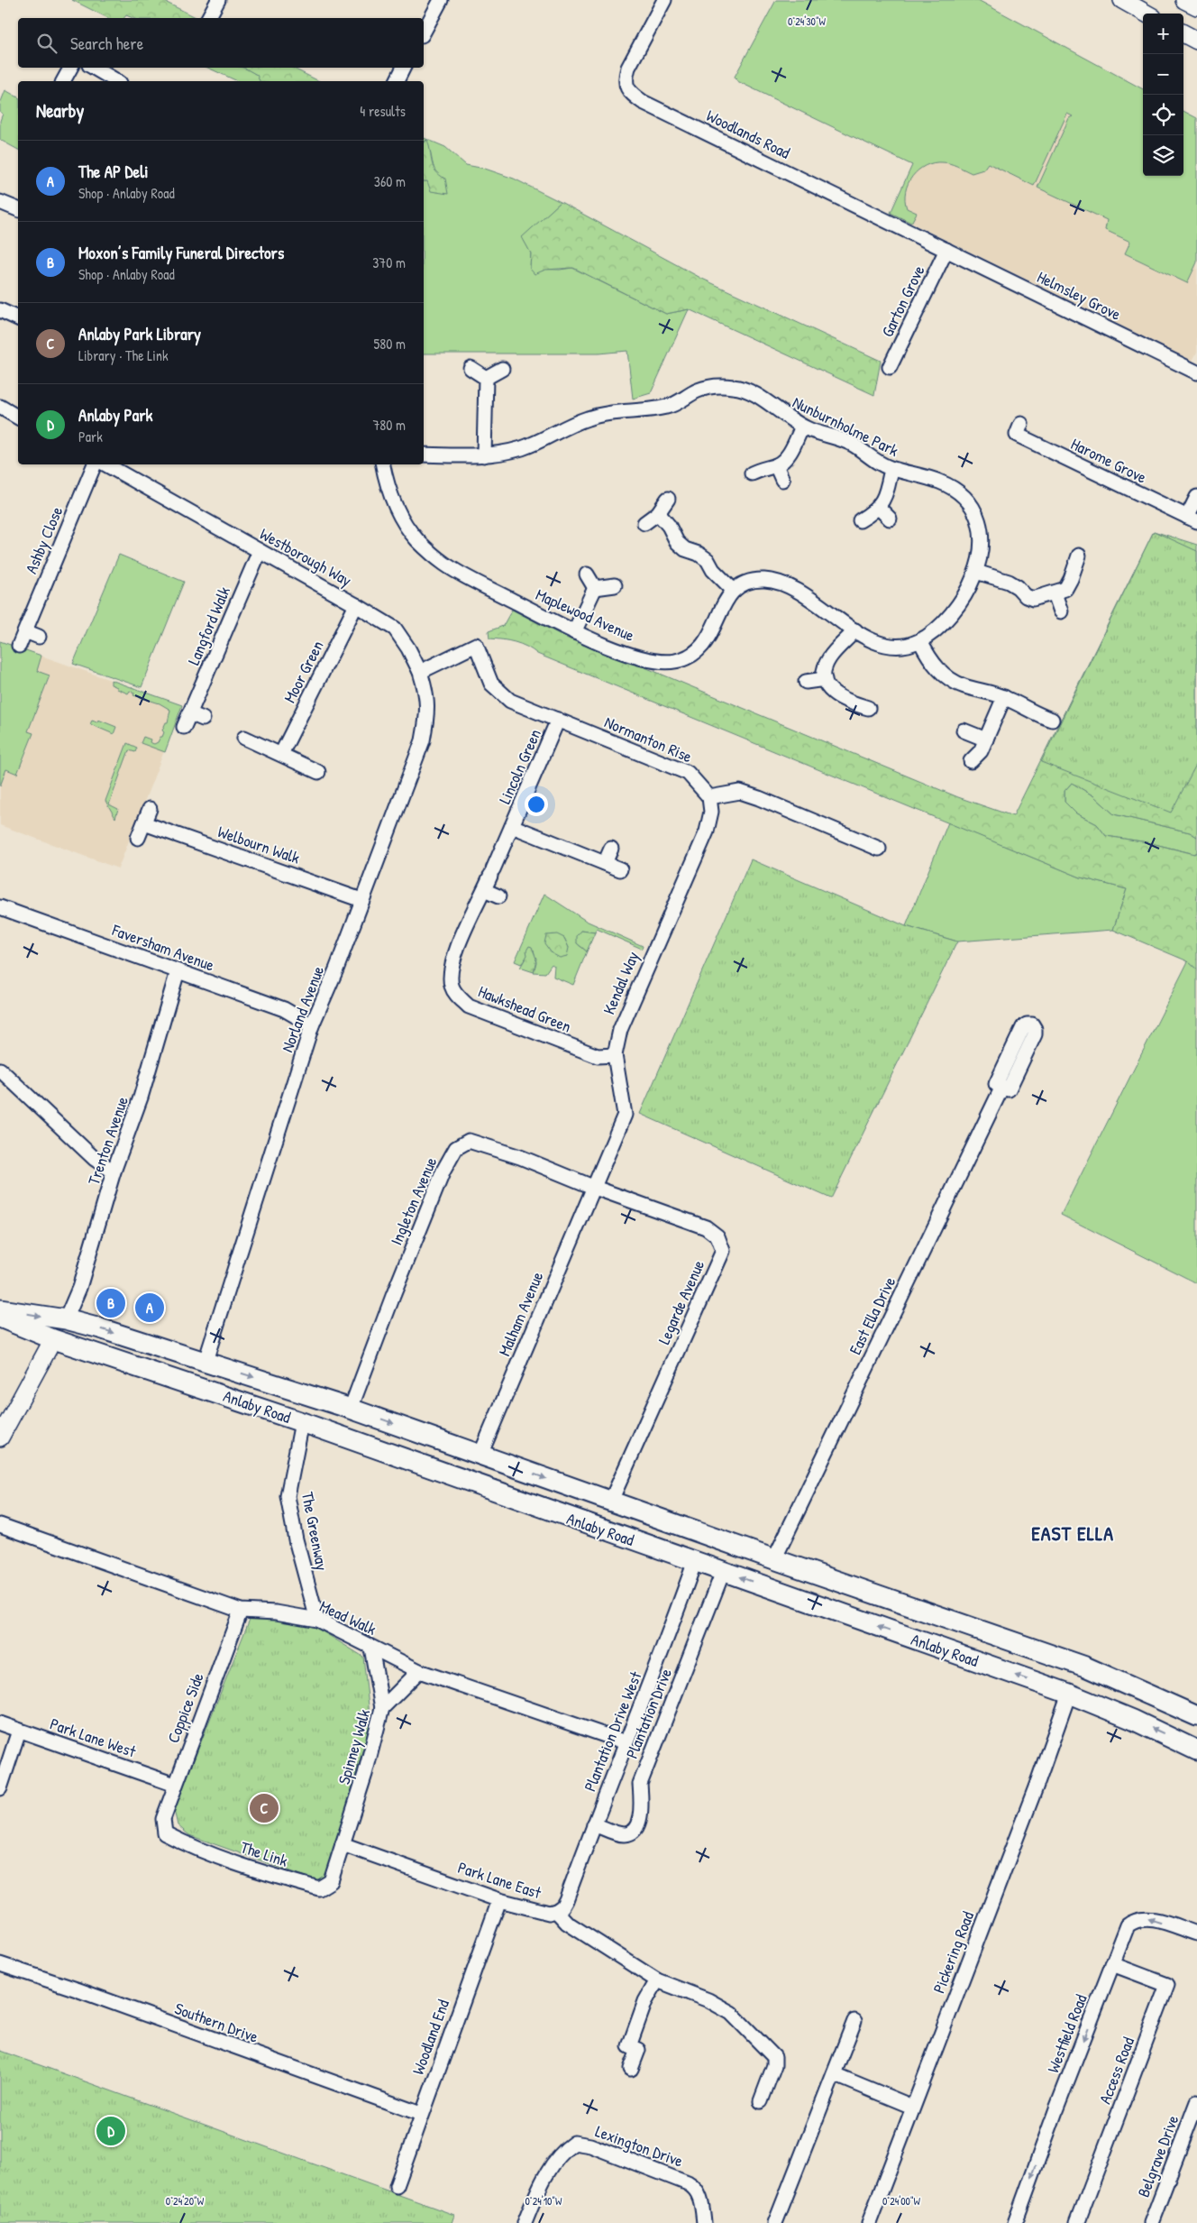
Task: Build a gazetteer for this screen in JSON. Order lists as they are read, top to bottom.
{
  "streets": {
    "main road": ["Anlaby Road"],
    "street": [
      "Woodlands Road",
      "Helmsley Grove",
      "Garton Grove",
      "Nunburnholme Park",
      "Harome Grove",
      "Ashby Close",
      "Westborough Way",
      "Maplewood Avenue",
      "Langford Walk",
      "Moor Green",
      "Normanton Rise",
      "Lincoln Green",
      "Welbourn Walk",
      "Faversham Avenue",
      "Kendal Way",
      "Norland Avenue",
      "Hawkshead Green",
      "Trenton Avenue",
      "Ingleton Avenue",
      "Legarde Avenue",
      "Malham Avenue",
      "East Ella Drive",
      "The Greenway",
      "Mead Walk",
      "Coppice Side",
      "Plantation Drive",
      "Plantation Drive West",
      "Park Lane West",
      "Spinney Walk",
      "The Link",
      "Park Lane East",
      "Pickering Road",
      "Southern Drive",
      "Westfield Road",
      "Woodland End",
      "Access Road",
      "Lexington Drive",
      "Belgrave Drive"
    ]
  },
  "crossings": [
    ["Woodlands Road", "Helmsley Grove"],
    ["Woodlands Road", "Garton Grove"],
    ["Helmsley Grove", "Garton Grove"],
    ["Nunburnholme Park", "Maplewood Avenue"],
    ["Westborough Way", "Langford Walk"],
    ["Westborough Way", "Moor Green"],
    ["Westborough Way", "Normanton Rise"],
    ["Westborough Way", "Norland Avenue"],
    ["Normanton Rise", "Lincoln Green"],
    ["Normanton Rise", "Kendal Way"],
    ["Normanton Rise", "Norland Avenue"],
    ["Lincoln Green", "Hawkshead Green"],
    ["Welbourn Walk", "Norland Avenue"],
    ["Faversham Avenue", "Norland Avenue"],
    ["Faversham Avenue", "Trenton Avenue"],
    ["Kendal Way", "Hawkshead Green"],
    ["Kendal Way", "Ingleton Avenue"],
    ["Kendal Way", "Legarde Avenue"],
    ["Kendal Way", "Malham Avenue"],
    ["Norland Avenue", "Anlaby Road"],
    ["Trenton Avenue", "Anlaby Road"],
    ["Ingleton Avenue", "Legarde Avenue"],
    ["Ingleton Avenue", "Malham Avenue"],
    ["Ingleton Avenue", "Anlaby Road"],
    ["Legarde Avenue", "Malham Avenue"],
    ["Legarde Avenue", "Anlaby Road"],
    ["Malham Avenue", "Anlaby Road"],
    ["East Ella Drive", "Anlaby Road"],
    ["Anlaby Road", "The Greenway"],
    ["Anlaby Road", "Plantation Drive"],
    ["Anlaby Road", "Plantation Drive West"],
    ["Anlaby Road", "Pickering Road"],
    ["The Greenway", "Mead Walk"],
    ["Mead Walk", "Coppice Side"],
    ["Mead Walk", "Plantation Drive West"],
    ["Mead Walk", "Spinney Walk"],
    ["Coppice Side", "Park Lane West"],
    ["Coppice Side", "The Link"],
    ["Plantation Drive", "Plantation Drive West"],
    ["Plantation Drive West", "Park Lane East"],
    ["Spinney Walk", "The Link"],
    ["Spinney Walk", "Park Lane East"],
    ["The Link", "Park Lane East"],
    ["Park Lane East", "Woodland End"],
    ["Southern Drive", "Woodland End"],
    ["Westfield Road", "Access Road"]
  ],
  "one_way": ["Westfield Road"],
  "districts": ["EAST ELLA"],
  "page": {
    "map_buttons": ["+", "−"],
    "search": "Search here",
    "heading": ["Nearby", "4 results"],
    "list": [
      {
        "mark": "A",
        "name": "The AP Deli",
        "note": "Shop · Anlaby Road",
        "value": "360 m"
      },
      {
        "mark": "B",
        "name": "Moxon’s Family Funeral Directors",
        "note": "Shop · Anlaby Road",
        "value": "370 m"
      },
      {
        "mark": "C",
        "name": "Anlaby Park Library",
        "note": "Library · The Link",
        "value": "580 m"
      },
      {
        "mark": "D",
        "name": "Anlaby Park",
        "note": "Park",
        "value": "780 m"
      }
    ],
    "pins": [
      "B",
      "A",
      "C",
      "D"
    ]
  },
  "coordinates": [
    "0°24'30\"W",
    "0°24'20\"W",
    "0°24'10\"W",
    "0°24'00\"W"
  ]
}
